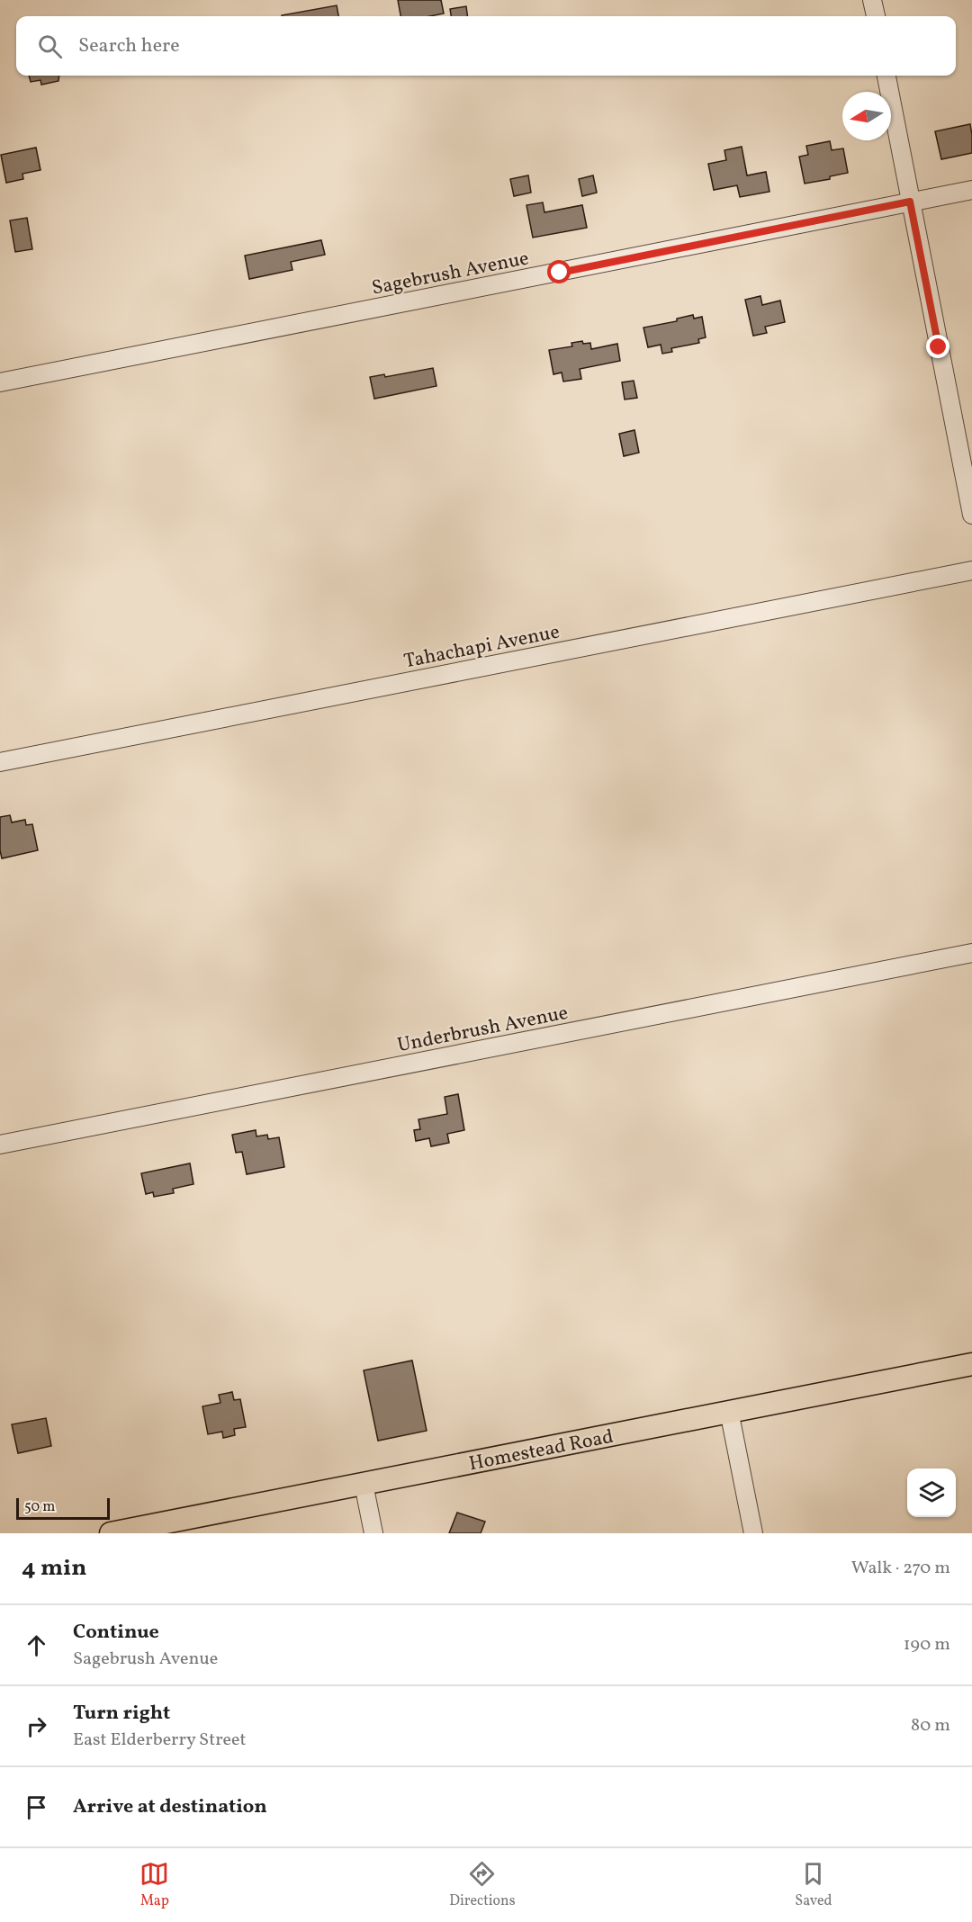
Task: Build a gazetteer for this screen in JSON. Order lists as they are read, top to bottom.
{
  "streets": {
    "main road": ["Homestead Road"],
    "street": ["Sagebrush Avenue", "Tahachapi Avenue", "Underbrush Avenue"]
  },
  "scale_bar": "50 m",
  "north": "left",
  "page": {
    "search": "Search here",
    "scale": "50 m",
    "heading": ["4 min", "Walk · 270 m"],
    "list": [
      ["Continue", "Sagebrush Avenue", "190 m"],
      ["Turn right", "East Elderberry Street", "80 m"],
      "Arrive at destination"
    ],
    "nav": ["Map", "Directions", "Saved"]
  }
}
